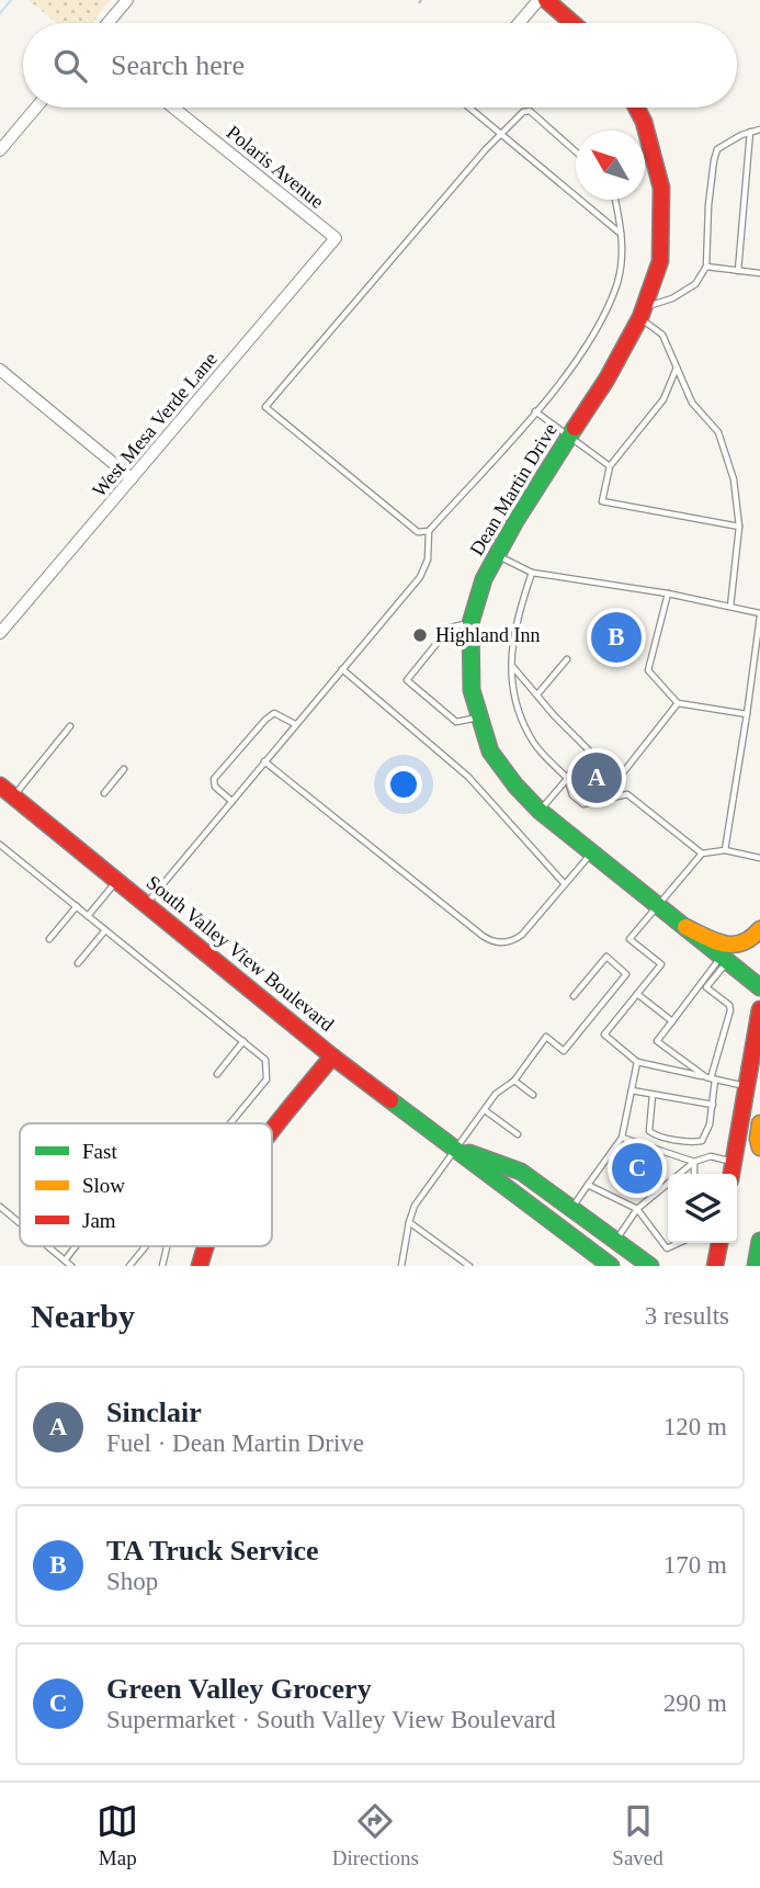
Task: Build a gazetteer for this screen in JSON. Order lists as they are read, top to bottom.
{
  "streets": {
    "main road": ["Dean Martin Drive", "South Valley View Boulevard"],
    "street": ["Polaris Avenue", "West Mesa Verde Lane"]
  },
  "crossings": [
    ["Polaris Avenue", "West Mesa Verde Lane"]
  ],
  "places": ["Highland Inn"],
  "legend": ["Fast", "Slow", "Jam"],
  "north": "top left",
  "page": {
    "search": "Search here",
    "pins": ["B", "A", "C"],
    "heading": ["Nearby", "3 results"],
    "list": [
      {
        "mark": "A",
        "name": "Sinclair",
        "note": "Fuel · Dean Martin Drive",
        "value": "120 m"
      },
      {
        "mark": "B",
        "name": "TA Truck Service",
        "note": "Shop",
        "value": "170 m"
      },
      {
        "mark": "C",
        "name": "Green Valley Grocery",
        "note": "Supermarket · South Valley View Boulevard",
        "value": "290 m"
      }
    ],
    "nav": ["Map", "Directions", "Saved"]
  }
}
